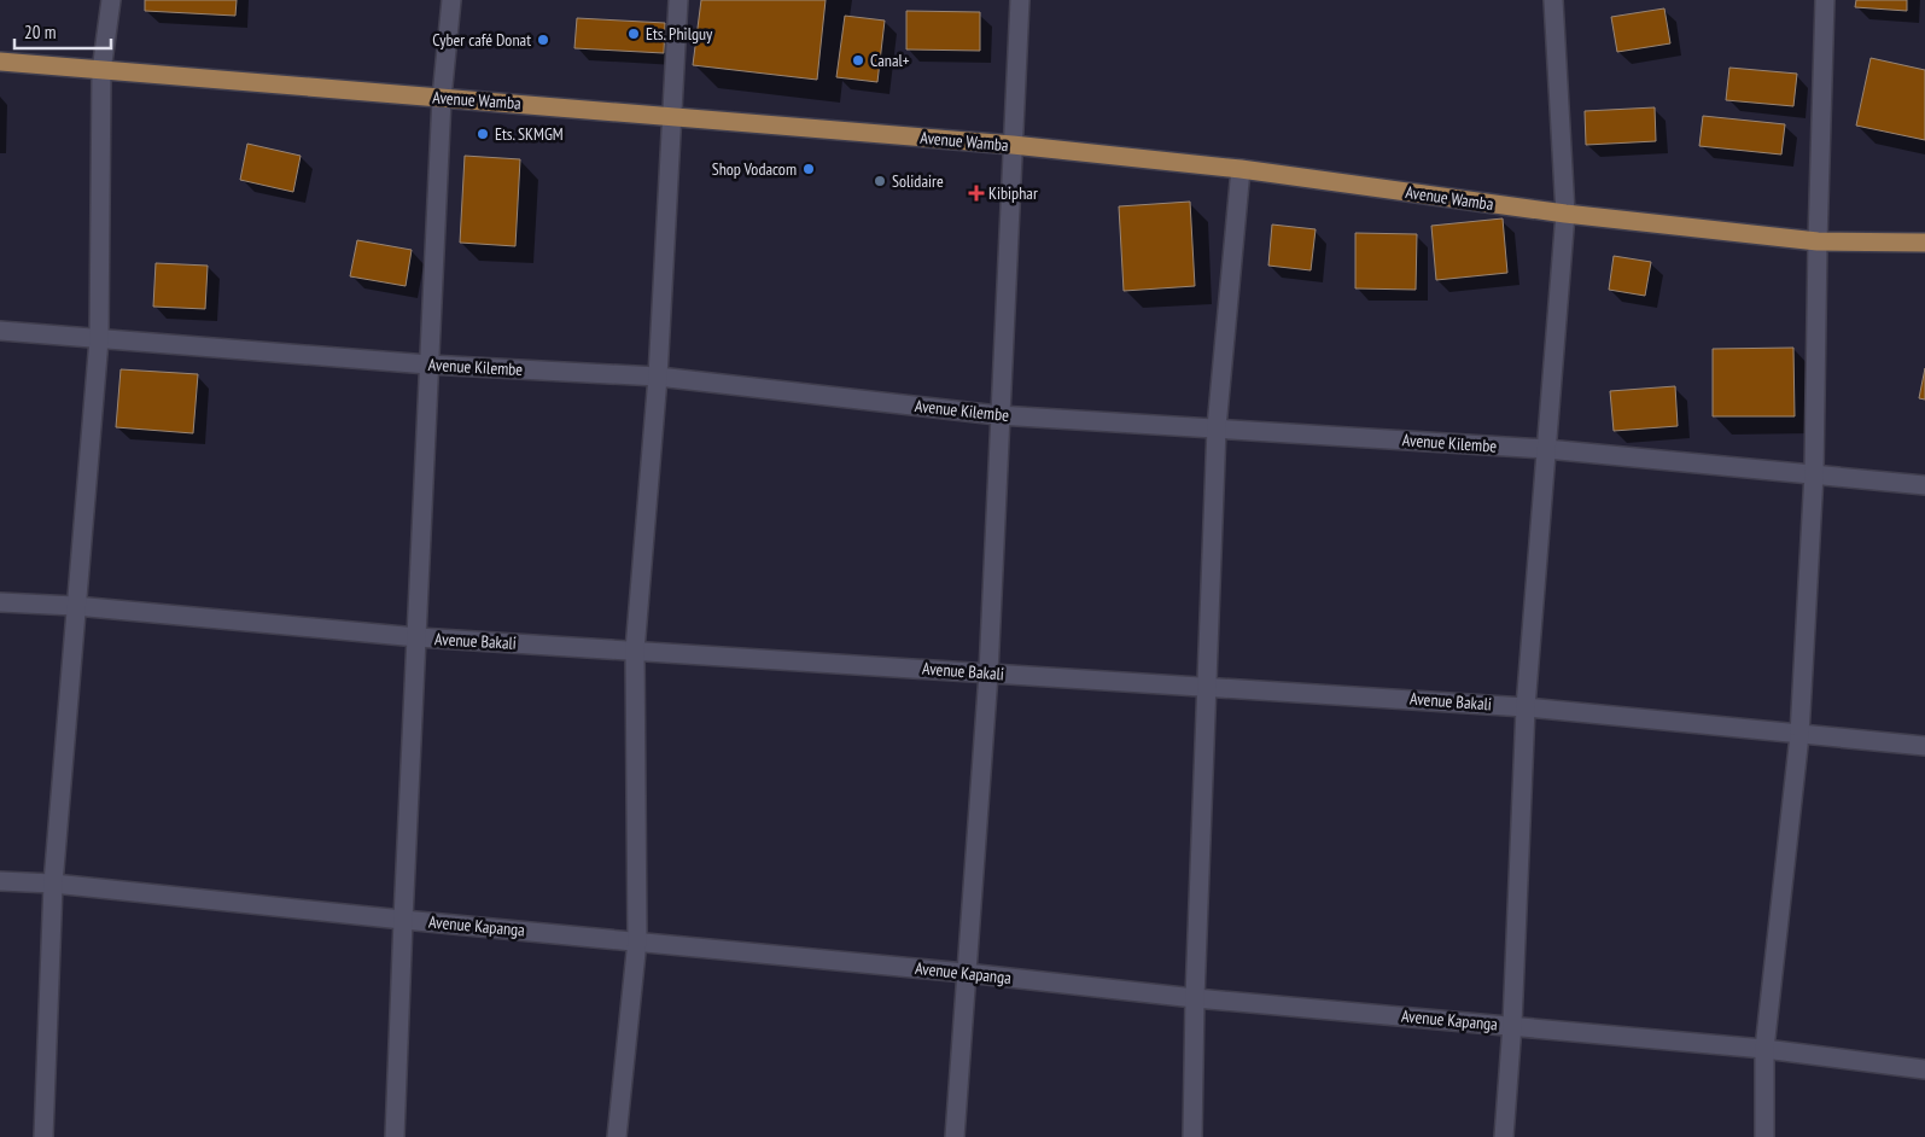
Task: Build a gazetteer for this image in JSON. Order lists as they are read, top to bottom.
{
  "streets": {
    "main road": ["Avenue Wamba"],
    "street": ["Avenue Kilembe", "Avenue Bakali", "Avenue Kapanga"]
  },
  "places": {
    "other": [
      "Ets. Philguy",
      "Cyber café Donat",
      "Canal+",
      "Ets. SKMGM",
      "Shop Vodacom",
      "Solidaire"
    ],
    "health": ["Kibiphar"]
  },
  "scale_bar": "20 m"
}
